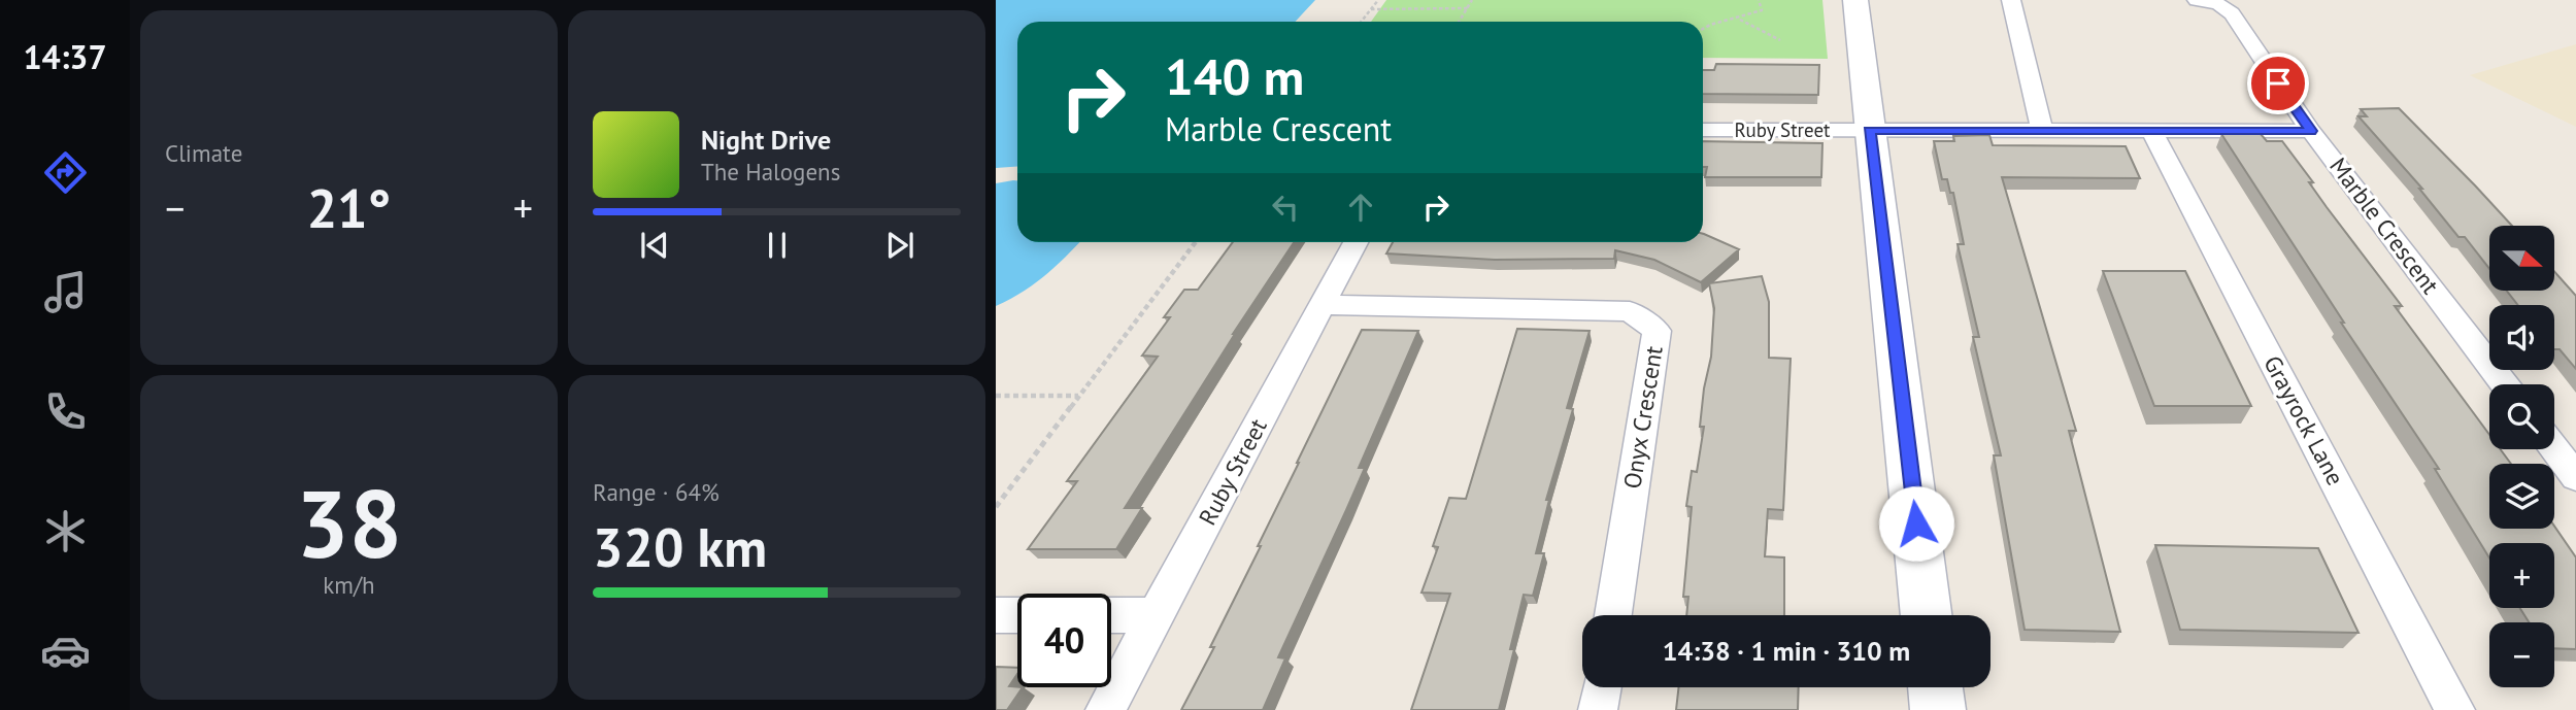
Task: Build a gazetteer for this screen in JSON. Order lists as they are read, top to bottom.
{
  "streets": {
    "street": [
      "Ruby Street",
      "Marble Crescent",
      "Onyx Crescent",
      "Grayrock Lane"
    ]
  },
  "crossings": [
    ["Ruby Street", "Onyx Crescent"]
  ],
  "north": "right",
  "page": {
    "tabs": "14:37",
    "tile": [
      "Climate",
      ["38", "km/h"],
      ["Range · 64%", "320 km"]
    ],
    "turn": ["140 m", "Marble Crescent"],
    "song": ["Night Drive", "The Halogens"],
    "heat": ["−", "21°", "+"],
    "map_buttons": ["+", "−"],
    "limit": "40",
    "trip": "14:38 · 1 min · 310 m"
  }
}
